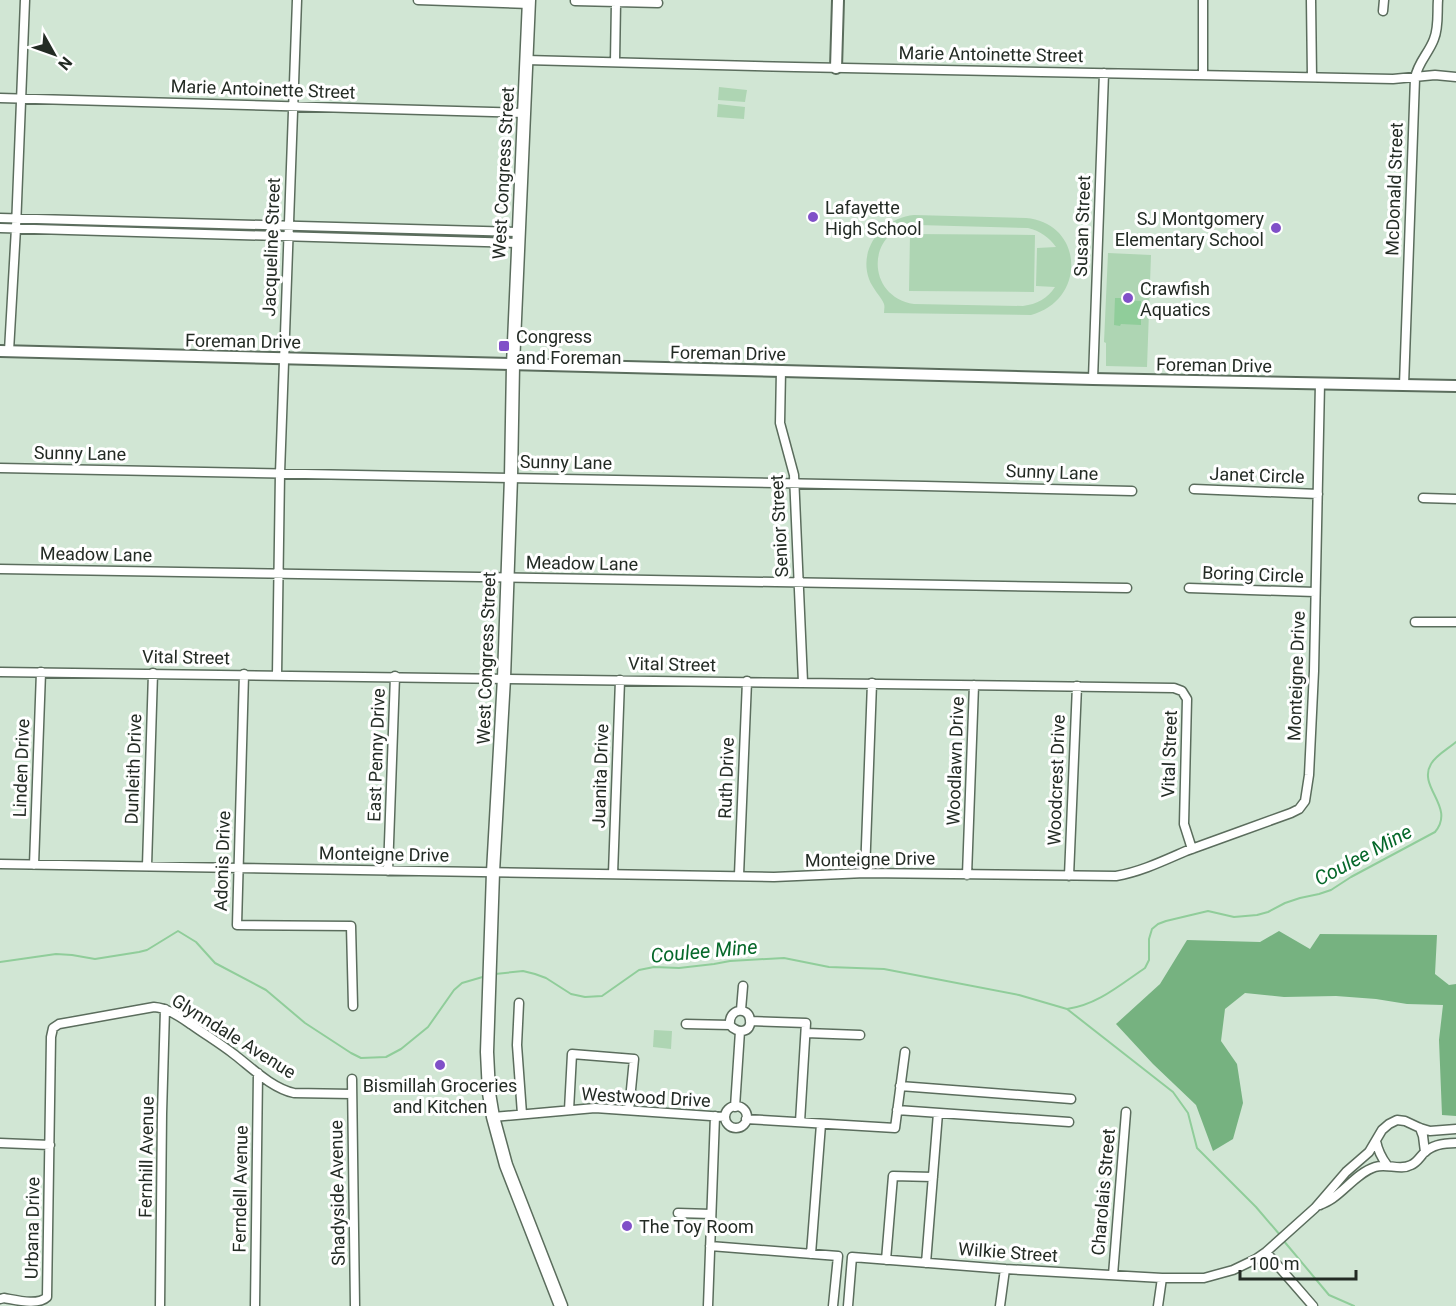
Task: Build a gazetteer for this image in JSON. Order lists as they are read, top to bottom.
{
  "streets": {
    "main road": ["West Congress Street"],
    "street": [
      "Marie Antoinette Street",
      "McDonald Street",
      "Susan Street",
      "Jacqueline Street",
      "Foreman Drive",
      "Sunny Lane",
      "Janet Circle",
      "Senior Street",
      "Meadow Lane",
      "Boring Circle",
      "Vital Street",
      "Monteigne Drive",
      "East Penny Drive",
      "Woodlawn Drive",
      "Linden Drive",
      "Dunleith Drive",
      "Juanita Drive",
      "Ruth Drive",
      "Woodcrest Drive",
      "Adonis Drive",
      "Glynndale Avenue",
      "Westwood Drive",
      "Fernhill Avenue",
      "Ferndell Avenue",
      "Charolais Street",
      "Shadyside Avenue",
      "Urbana Drive",
      "Wilkie Street"
    ]
  },
  "crossings": [
    ["Marie Antoinette Street", "West Congress Street"],
    ["Marie Antoinette Street", "McDonald Street"],
    ["Marie Antoinette Street", "Susan Street"],
    ["Marie Antoinette Street", "Jacqueline Street"],
    ["West Congress Street", "Foreman Drive"],
    ["West Congress Street", "Sunny Lane"],
    ["West Congress Street", "Meadow Lane"],
    ["West Congress Street", "Vital Street"],
    ["West Congress Street", "Monteigne Drive"],
    ["West Congress Street", "Westwood Drive"],
    ["McDonald Street", "Foreman Drive"],
    ["Susan Street", "Foreman Drive"],
    ["Jacqueline Street", "Foreman Drive"],
    ["Jacqueline Street", "Sunny Lane"],
    ["Jacqueline Street", "Meadow Lane"],
    ["Jacqueline Street", "Vital Street"],
    ["Foreman Drive", "Senior Street"],
    ["Foreman Drive", "Monteigne Drive"],
    ["Sunny Lane", "Senior Street"],
    ["Janet Circle", "Monteigne Drive"],
    ["Senior Street", "Meadow Lane"],
    ["Senior Street", "Vital Street"],
    ["Boring Circle", "Monteigne Drive"],
    ["Vital Street", "Monteigne Drive"],
    ["Vital Street", "East Penny Drive"],
    ["Vital Street", "Woodlawn Drive"],
    ["Vital Street", "Linden Drive"],
    ["Vital Street", "Dunleith Drive"],
    ["Vital Street", "Juanita Drive"],
    ["Vital Street", "Ruth Drive"],
    ["Vital Street", "Woodcrest Drive"],
    ["Vital Street", "Adonis Drive"],
    ["Monteigne Drive", "East Penny Drive"],
    ["Monteigne Drive", "Woodlawn Drive"],
    ["Monteigne Drive", "Linden Drive"],
    ["Monteigne Drive", "Dunleith Drive"],
    ["Monteigne Drive", "Juanita Drive"],
    ["Monteigne Drive", "Ruth Drive"],
    ["Monteigne Drive", "Woodcrest Drive"],
    ["Monteigne Drive", "Adonis Drive"],
    ["Glynndale Avenue", "Fernhill Avenue"],
    ["Glynndale Avenue", "Ferndell Avenue"],
    ["Glynndale Avenue", "Shadyside Avenue"],
    ["Glynndale Avenue", "Urbana Drive"],
    ["Charolais Street", "Wilkie Street"]
  ],
  "water": ["Coulee Mine"],
  "places": {
    "other": [
      "Lafayette High School",
      "SJ Montgomery Elementary School",
      "Crawfish Aquatics",
      "Bismillah Groceries and Kitchen",
      "The Toy Room"
    ],
    "transit": ["Congress and Foreman"]
  },
  "scale_bar": "100 m",
  "north": "bottom right"
}
